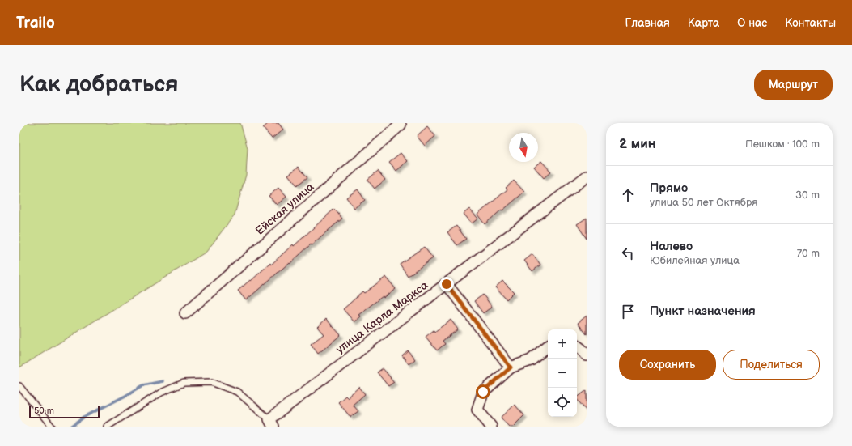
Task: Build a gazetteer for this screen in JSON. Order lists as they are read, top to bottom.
{
  "streets": {
    "street": ["Ейская улица", "улица Карла Маркса"]
  },
  "scale_bar": "50 m",
  "north": "bottom",
  "page": {
    "header": "Trailo",
    "nav": [
      "Главная",
      "Карта",
      "О нас",
      "Контакты"
    ],
    "buttons": [
      "Маршрут",
      ["Сохранить", "Поделиться"]
    ],
    "title": "Как добраться",
    "heading": ["2 мин", "Пешком · 100 m"],
    "list": [
      ["Прямо", "улица 50 лет Октября", "30 m"],
      ["Налево", "Юбилейная улица", "70 m"],
      "Пункт назначения"
    ],
    "map_buttons": ["+", "−"],
    "scale": "50 m"
  }
}
